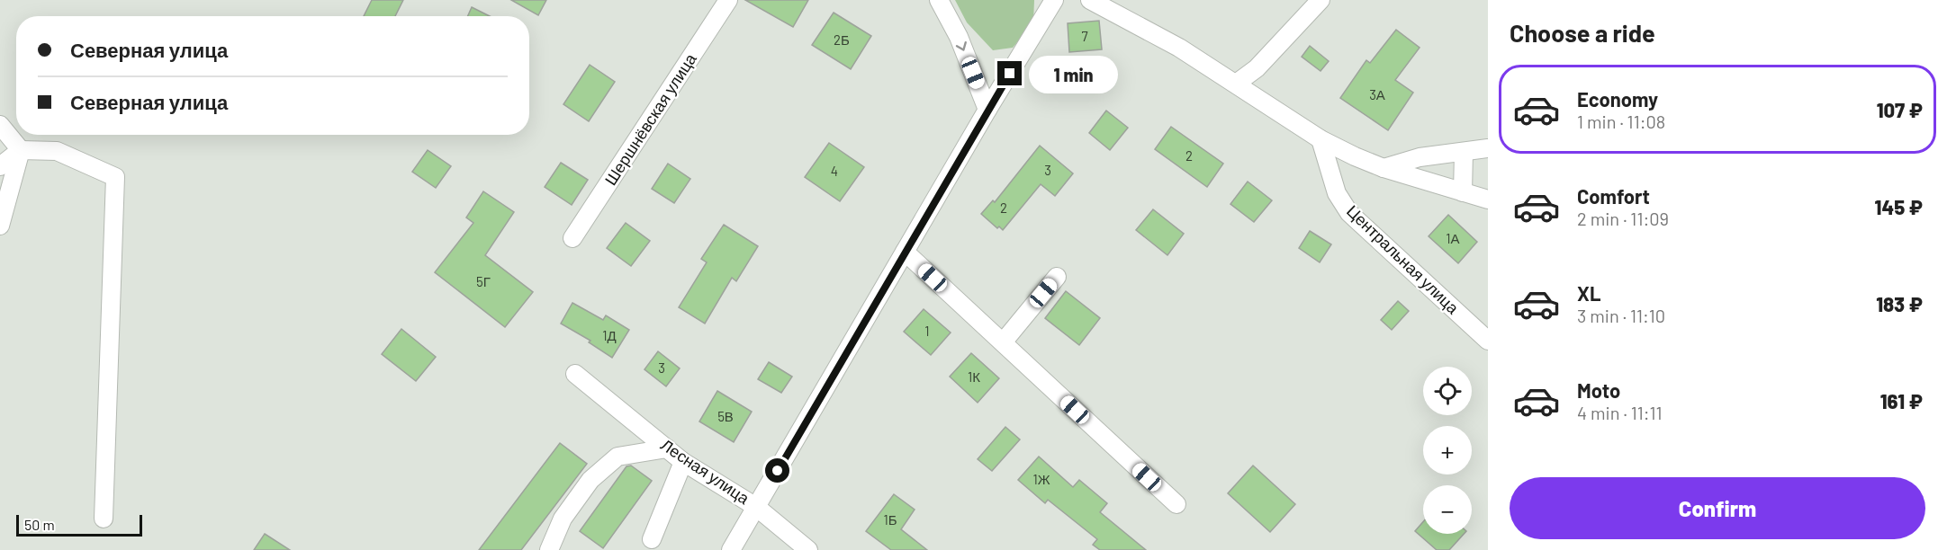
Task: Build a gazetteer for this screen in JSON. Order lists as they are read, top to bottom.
{
  "streets": {
    "street": ["Шершнёвская улица", "Центральная улица", "Лесная улица"]
  },
  "house_numbers": [
    "7",
    "2Б",
    "3А",
    "2",
    "3",
    "4",
    "2",
    "1А",
    "5Г",
    "1",
    "1Д",
    "3",
    "1К",
    "5В",
    "1Ж",
    "1Б"
  ],
  "scale_bar": "50 m",
  "page": {
    "heading": "Choose a ride",
    "banner": ["Северная улица", "Северная улица"],
    "bubble": "1 min",
    "list": [
      {
        "name": "Economy",
        "note": "1 min · 11:08",
        "value": "107 ₽"
      },
      {
        "name": "Comfort",
        "note": "2 min · 11:09",
        "value": "145 ₽"
      },
      {
        "name": "XL",
        "note": "3 min · 11:10",
        "value": "183 ₽"
      },
      {
        "name": "Moto",
        "note": "4 min · 11:11",
        "value": "161 ₽"
      }
    ],
    "map_buttons": ["+", "−"],
    "buttons": "Confirm",
    "scale": "50 m"
  }
}
